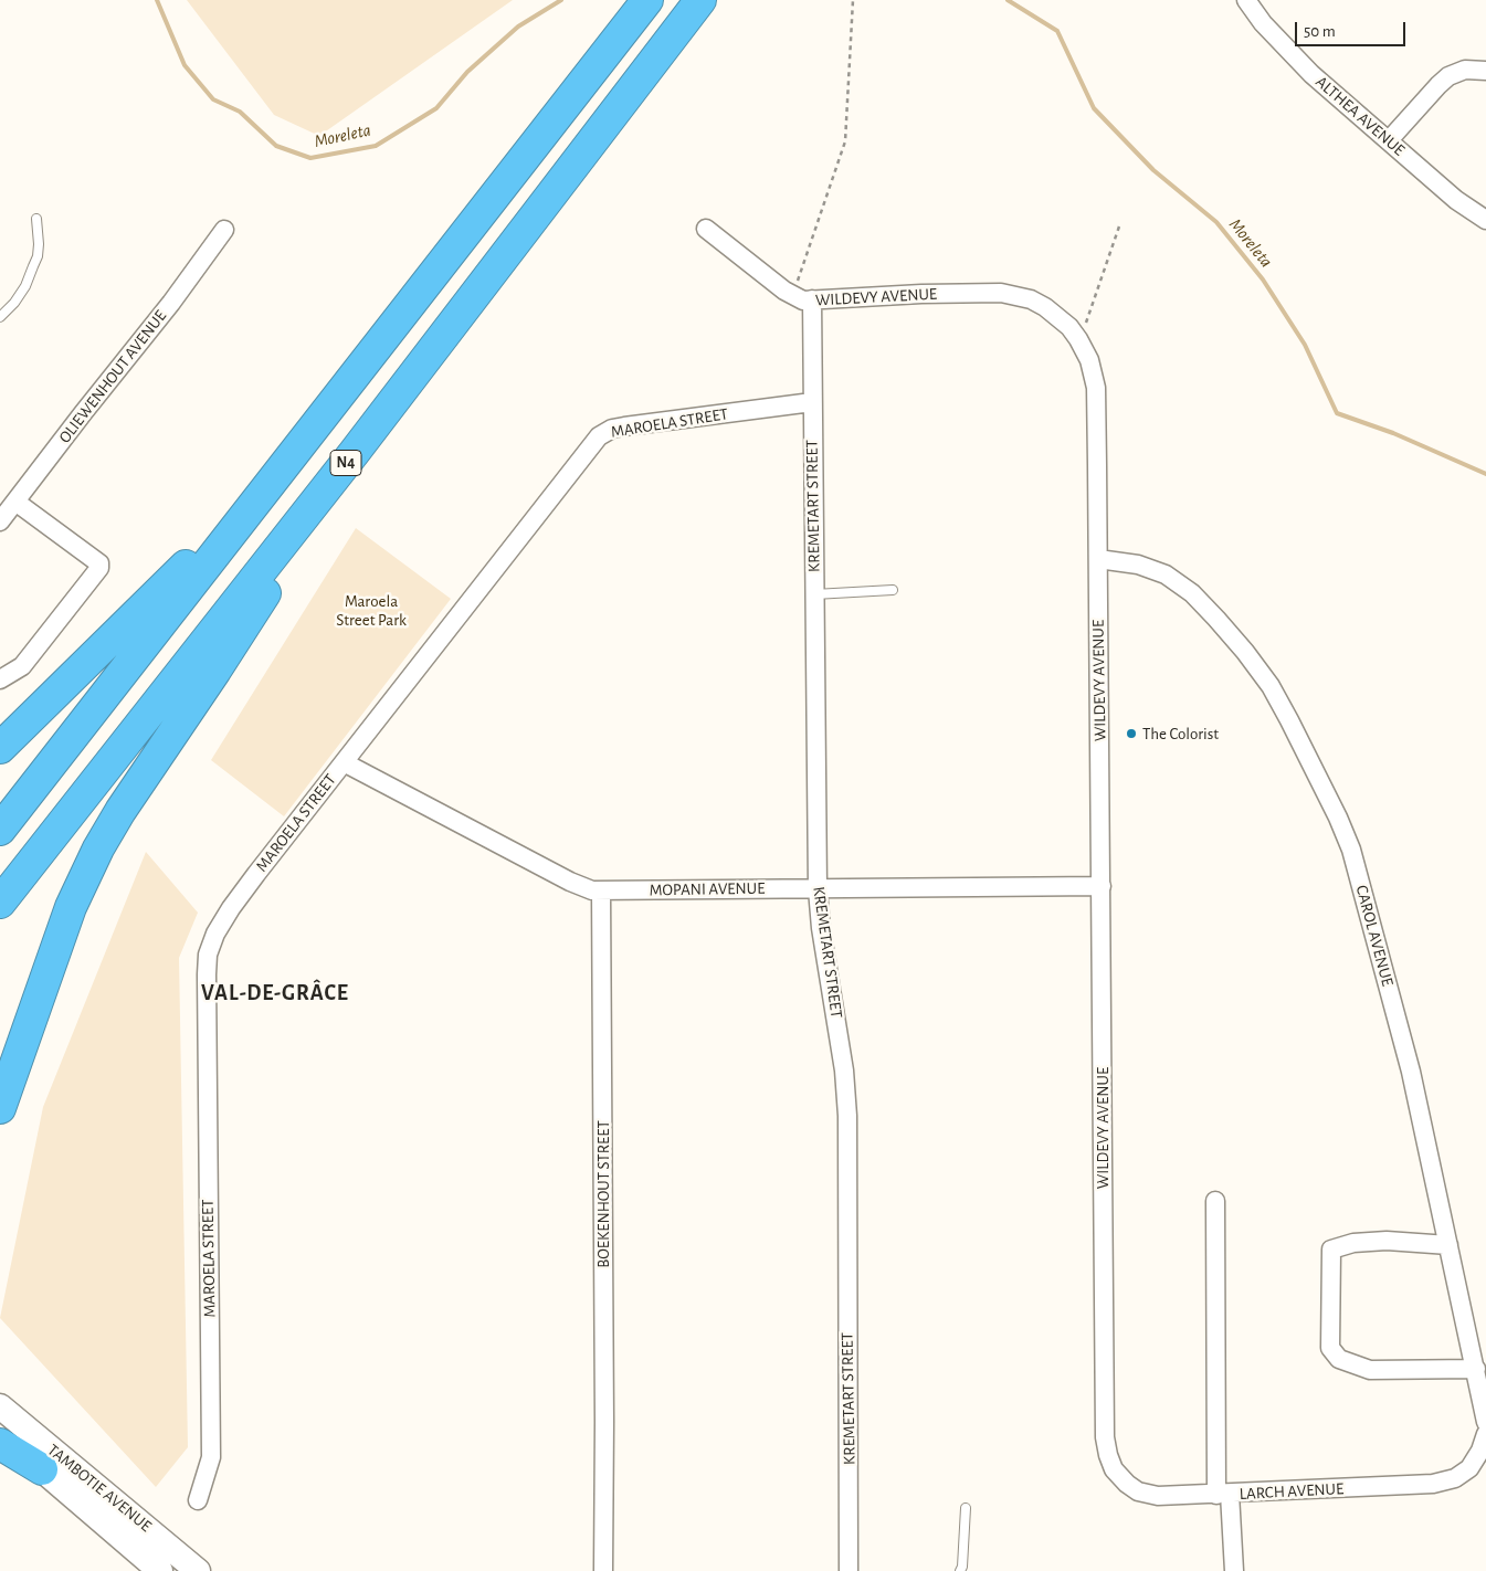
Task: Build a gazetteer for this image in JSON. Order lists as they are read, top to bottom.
{
  "streets": {
    "highway": ["N4"],
    "main road": ["TAMBOTIE AVENUE"],
    "street": [
      "ALTHEA AVENUE",
      "WILDEVY AVENUE",
      "OLIEWENHOUT AVENUE",
      "MAROELA STREET",
      "KREMETART STREET",
      "MOPANI AVENUE",
      "CAROL AVENUE",
      "BOEKENHOUT STREET",
      "LARCH AVENUE"
    ]
  },
  "crossings": [
    ["WILDEVY AVENUE", "KREMETART STREET"],
    ["WILDEVY AVENUE", "MOPANI AVENUE"],
    ["WILDEVY AVENUE", "CAROL AVENUE"],
    ["WILDEVY AVENUE", "LARCH AVENUE"],
    ["MAROELA STREET", "KREMETART STREET"],
    ["MAROELA STREET", "MOPANI AVENUE"],
    ["KREMETART STREET", "MOPANI AVENUE"],
    ["MOPANI AVENUE", "BOEKENHOUT STREET"]
  ],
  "districts": ["VAL-DE-GRÂCE"],
  "water": ["Moreleta"],
  "parks": ["Maroela Street Park"],
  "places": ["The Colorist"],
  "scale_bar": "50 m"
}
